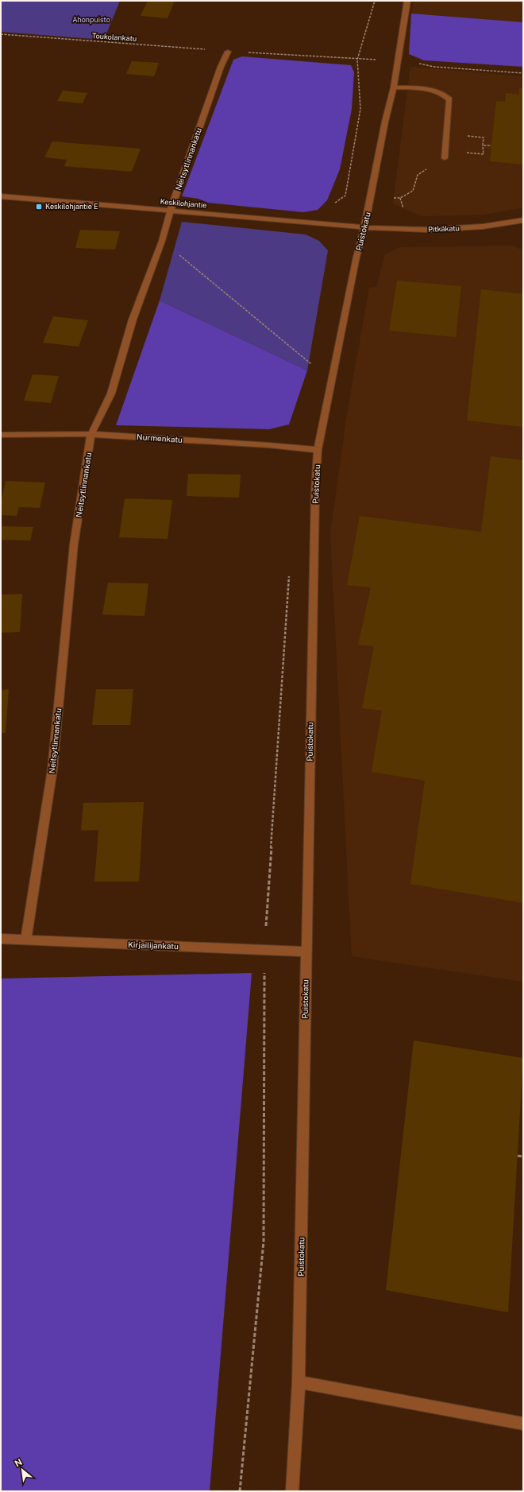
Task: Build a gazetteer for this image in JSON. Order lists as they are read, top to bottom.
{
  "streets": {
    "street": [
      "Neitsytlinnankatu",
      "Keskilohjantie",
      "Pitkäkatu",
      "Puistokatu",
      "Nurmenkatu",
      "Kirjailijankatu"
    ],
    "path": ["Toukolankatu"]
  },
  "crossings": [
    ["Toukolankatu", "Neitsytlinnankatu"],
    ["Neitsytlinnankatu", "Keskilohjantie"],
    ["Neitsytlinnankatu", "Nurmenkatu"],
    ["Neitsytlinnankatu", "Kirjailijankatu"],
    ["Keskilohjantie", "Pitkäkatu"],
    ["Keskilohjantie", "Puistokatu"],
    ["Pitkäkatu", "Puistokatu"],
    ["Puistokatu", "Nurmenkatu"],
    ["Puistokatu", "Kirjailijankatu"]
  ],
  "parks": ["Ahonpuisto"],
  "places": {
    "transit": ["Keskilohjantie E"]
  },
  "north": "top left"
}
